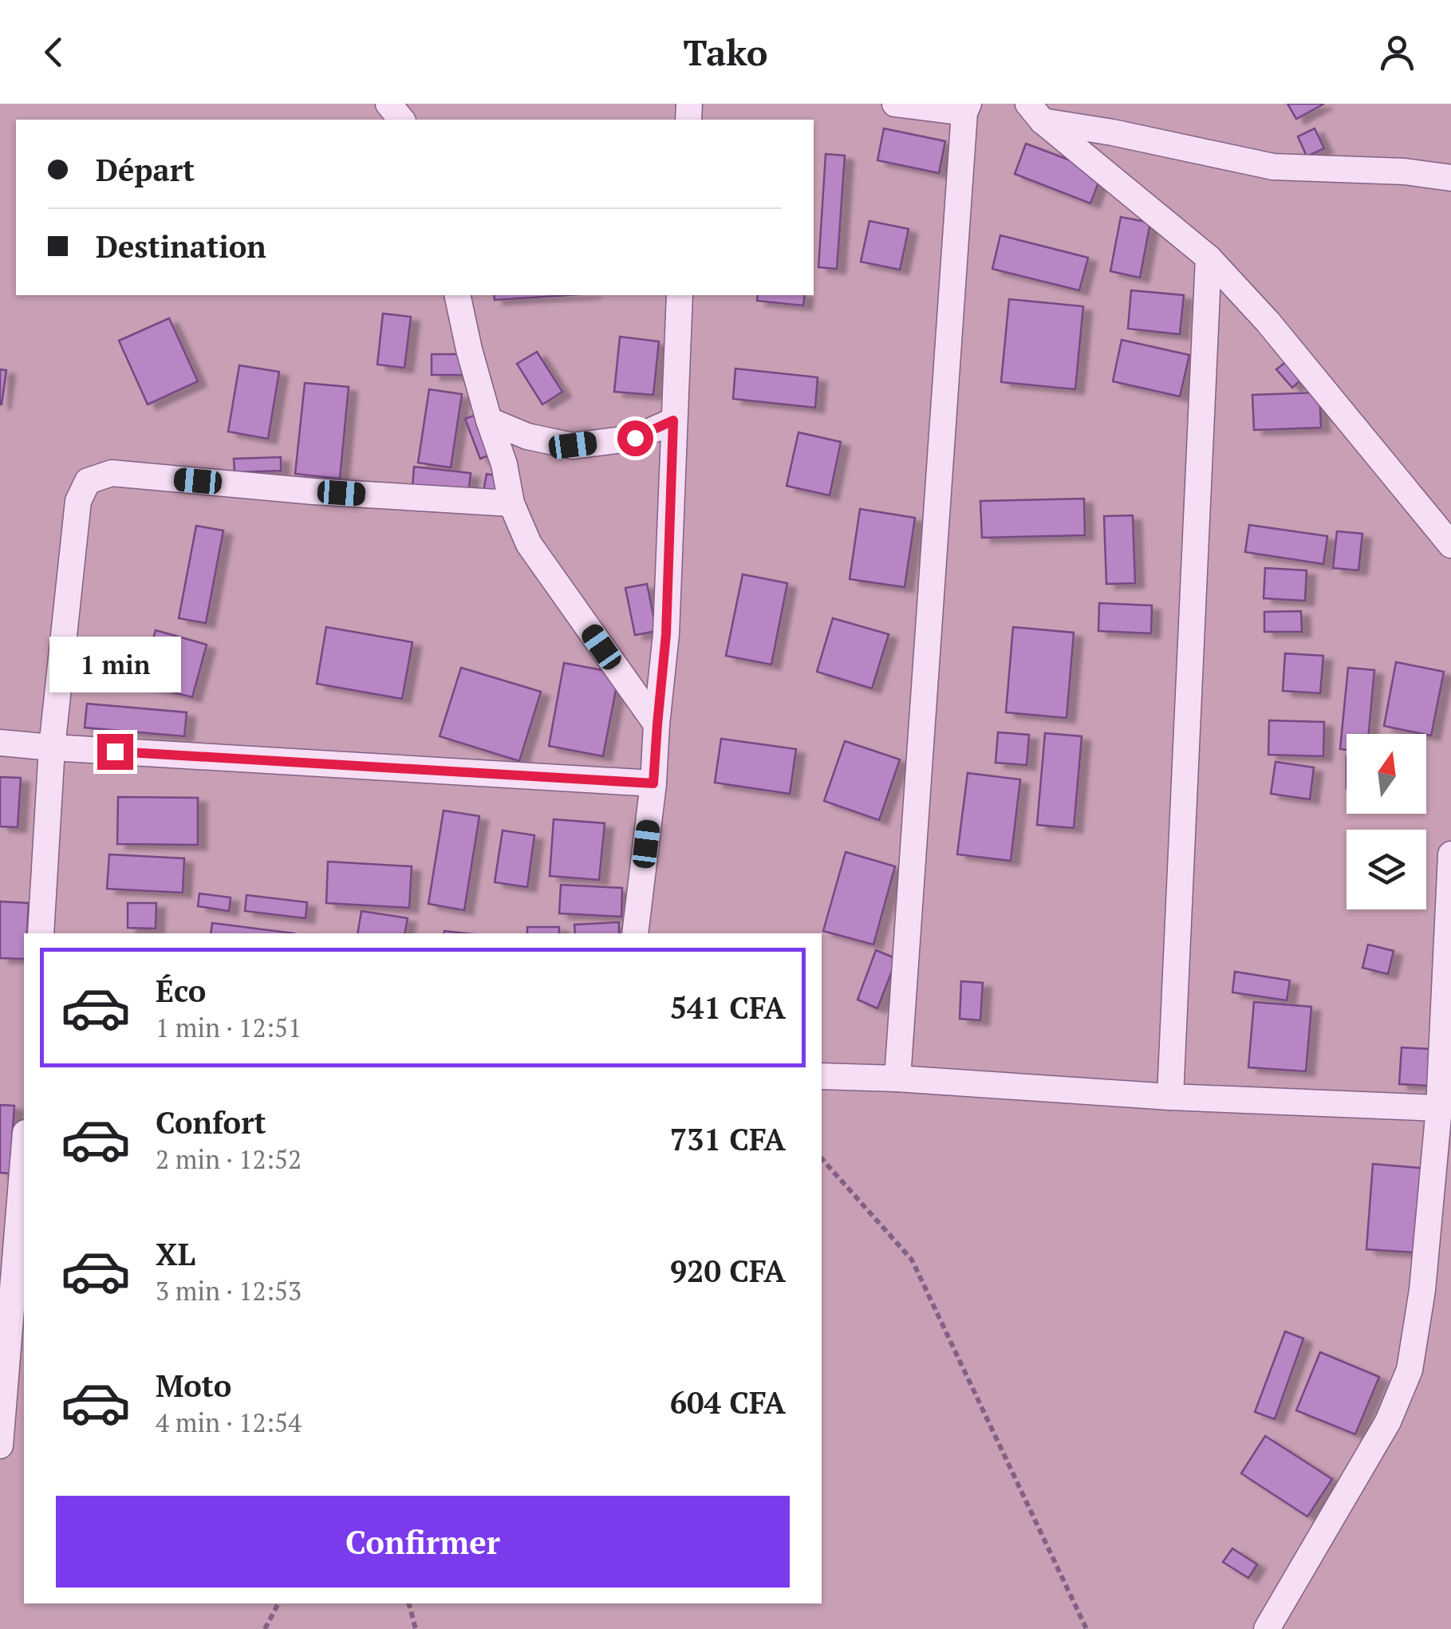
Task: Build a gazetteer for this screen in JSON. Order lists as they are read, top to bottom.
{
  "north": "top",
  "page": {
    "header": "Tako",
    "banner": ["Départ", "Destination"],
    "bubble": "1 min",
    "list": [
      {
        "name": "Éco",
        "note": "1 min · 12:51",
        "value": "541 CFA"
      },
      {
        "name": "Confort",
        "note": "2 min · 12:52",
        "value": "731 CFA"
      },
      {
        "name": "XL",
        "note": "3 min · 12:53",
        "value": "920 CFA"
      },
      {
        "name": "Moto",
        "note": "4 min · 12:54",
        "value": "604 CFA"
      }
    ],
    "buttons": "Confirmer"
  }
}
